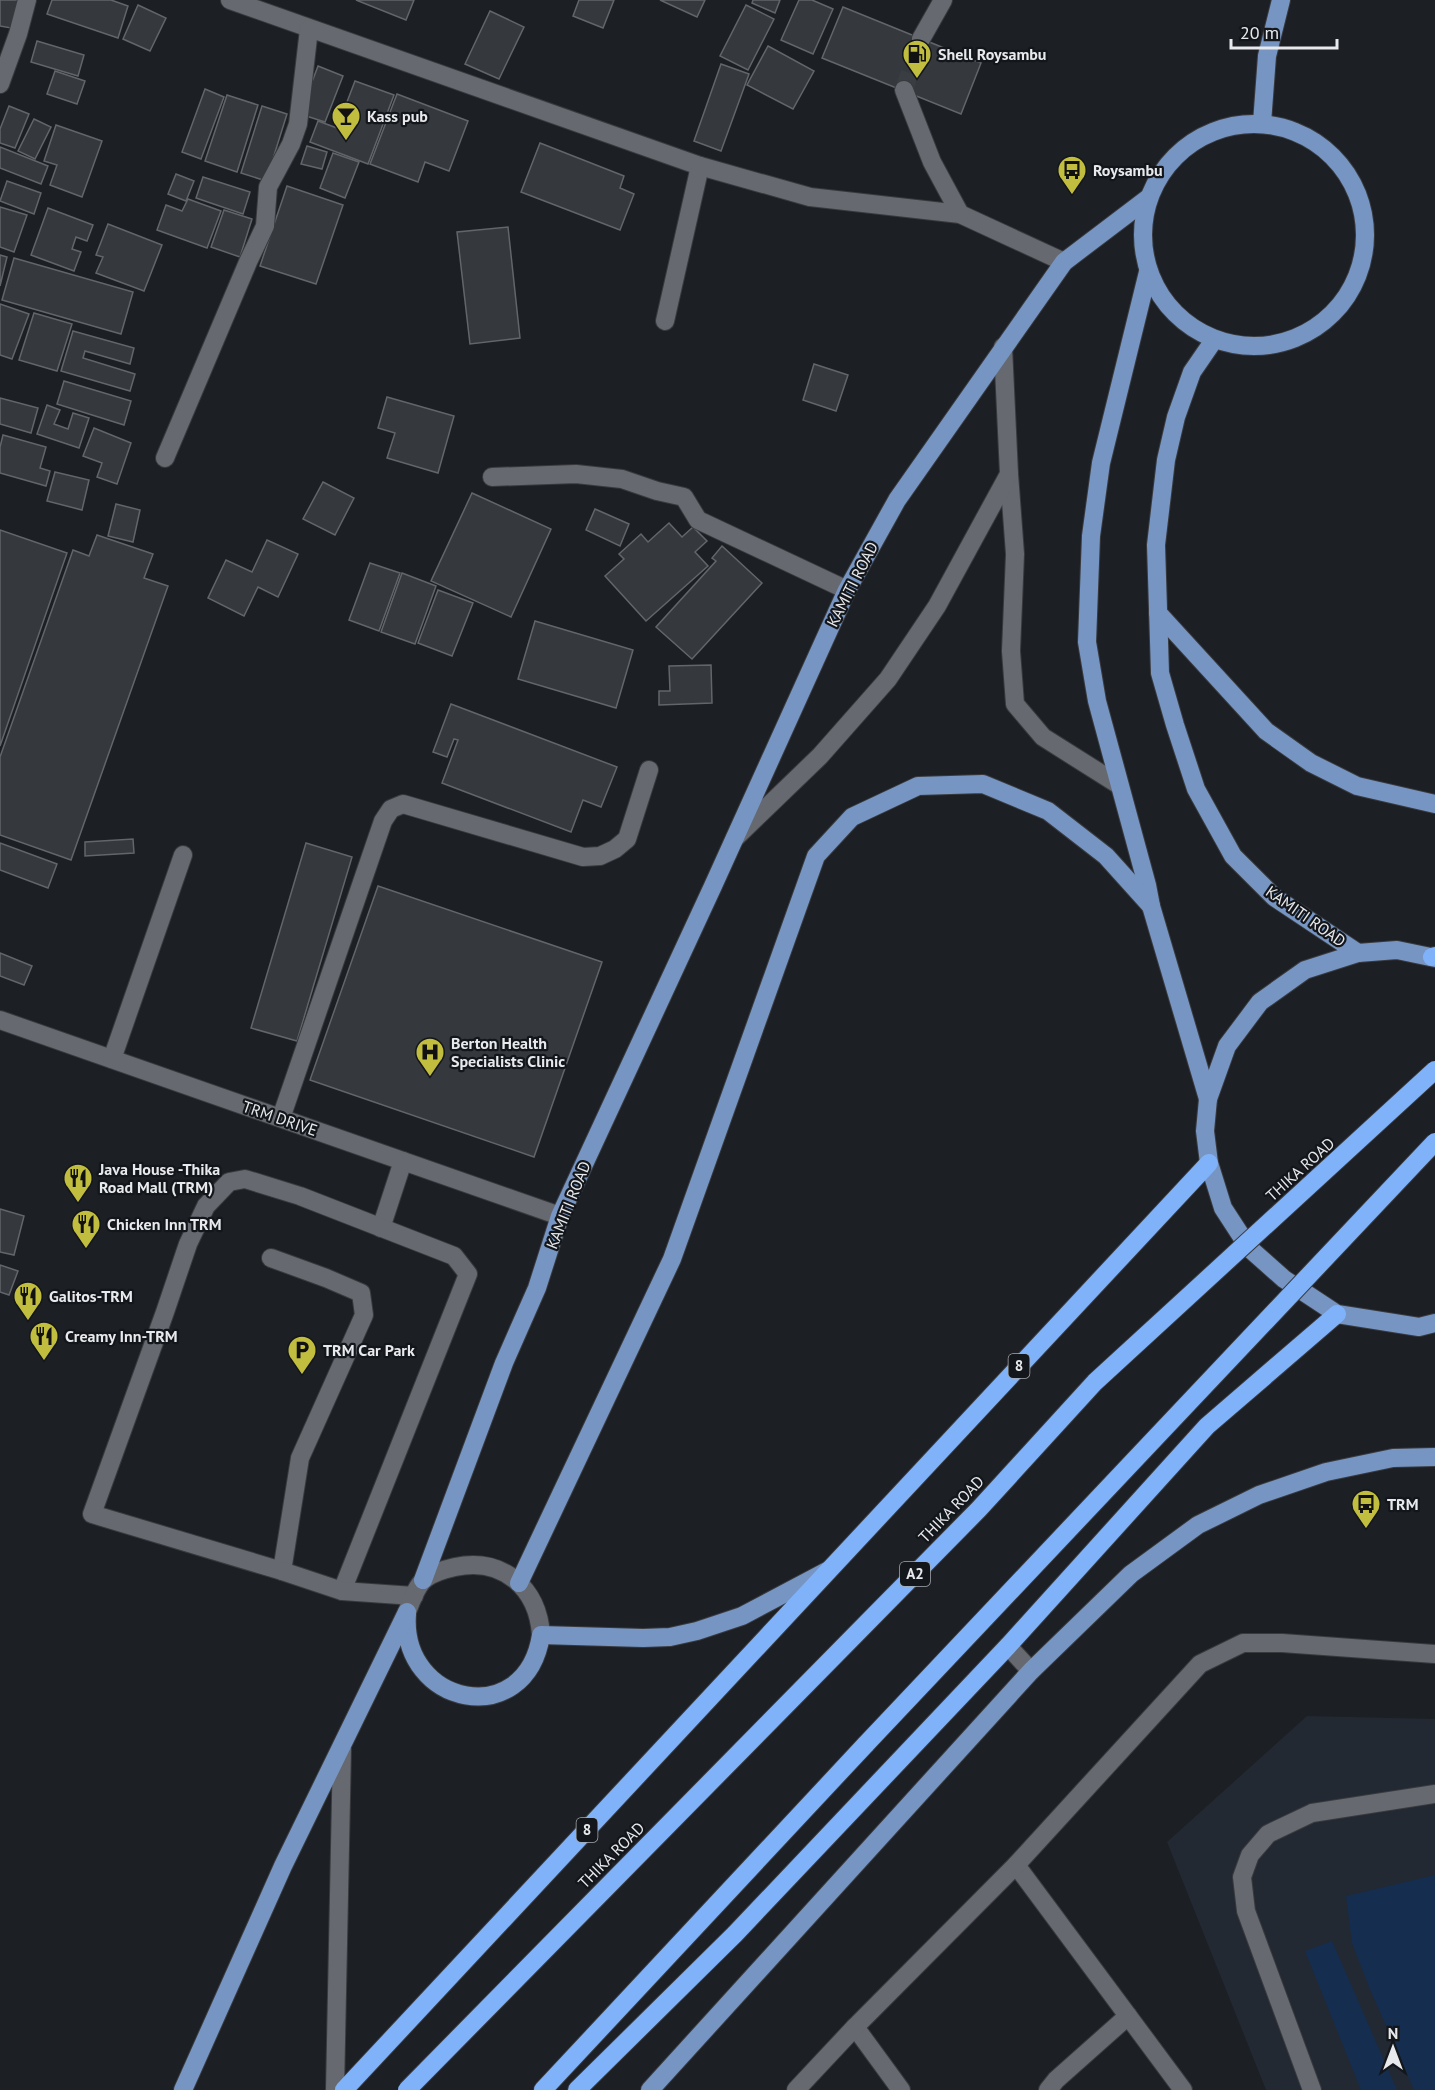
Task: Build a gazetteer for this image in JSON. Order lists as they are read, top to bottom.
{
  "streets": {
    "highway": ["THIKA ROAD", "8", "A2"],
    "main road": ["KAMITI ROAD"],
    "street": ["TRM DRIVE"]
  },
  "crossings": [
    ["KAMITI ROAD", "TRM DRIVE"]
  ],
  "places": {
    "fuel station": ["Shell Roysambu"],
    "bar": ["Kass pub"],
    "bus stop": ["Roysambu", "TRM"],
    "hospital": ["Berton Health Specialists Clinic"],
    "restaurant": [
      "Java House -Thika Road Mall (TRM)",
      "Chicken Inn TRM",
      "Galitos-TRM",
      "Creamy Inn-TRM"
    ],
    "parking": ["TRM Car Park"]
  },
  "scale_bar": "20 m",
  "north": "top"
}
